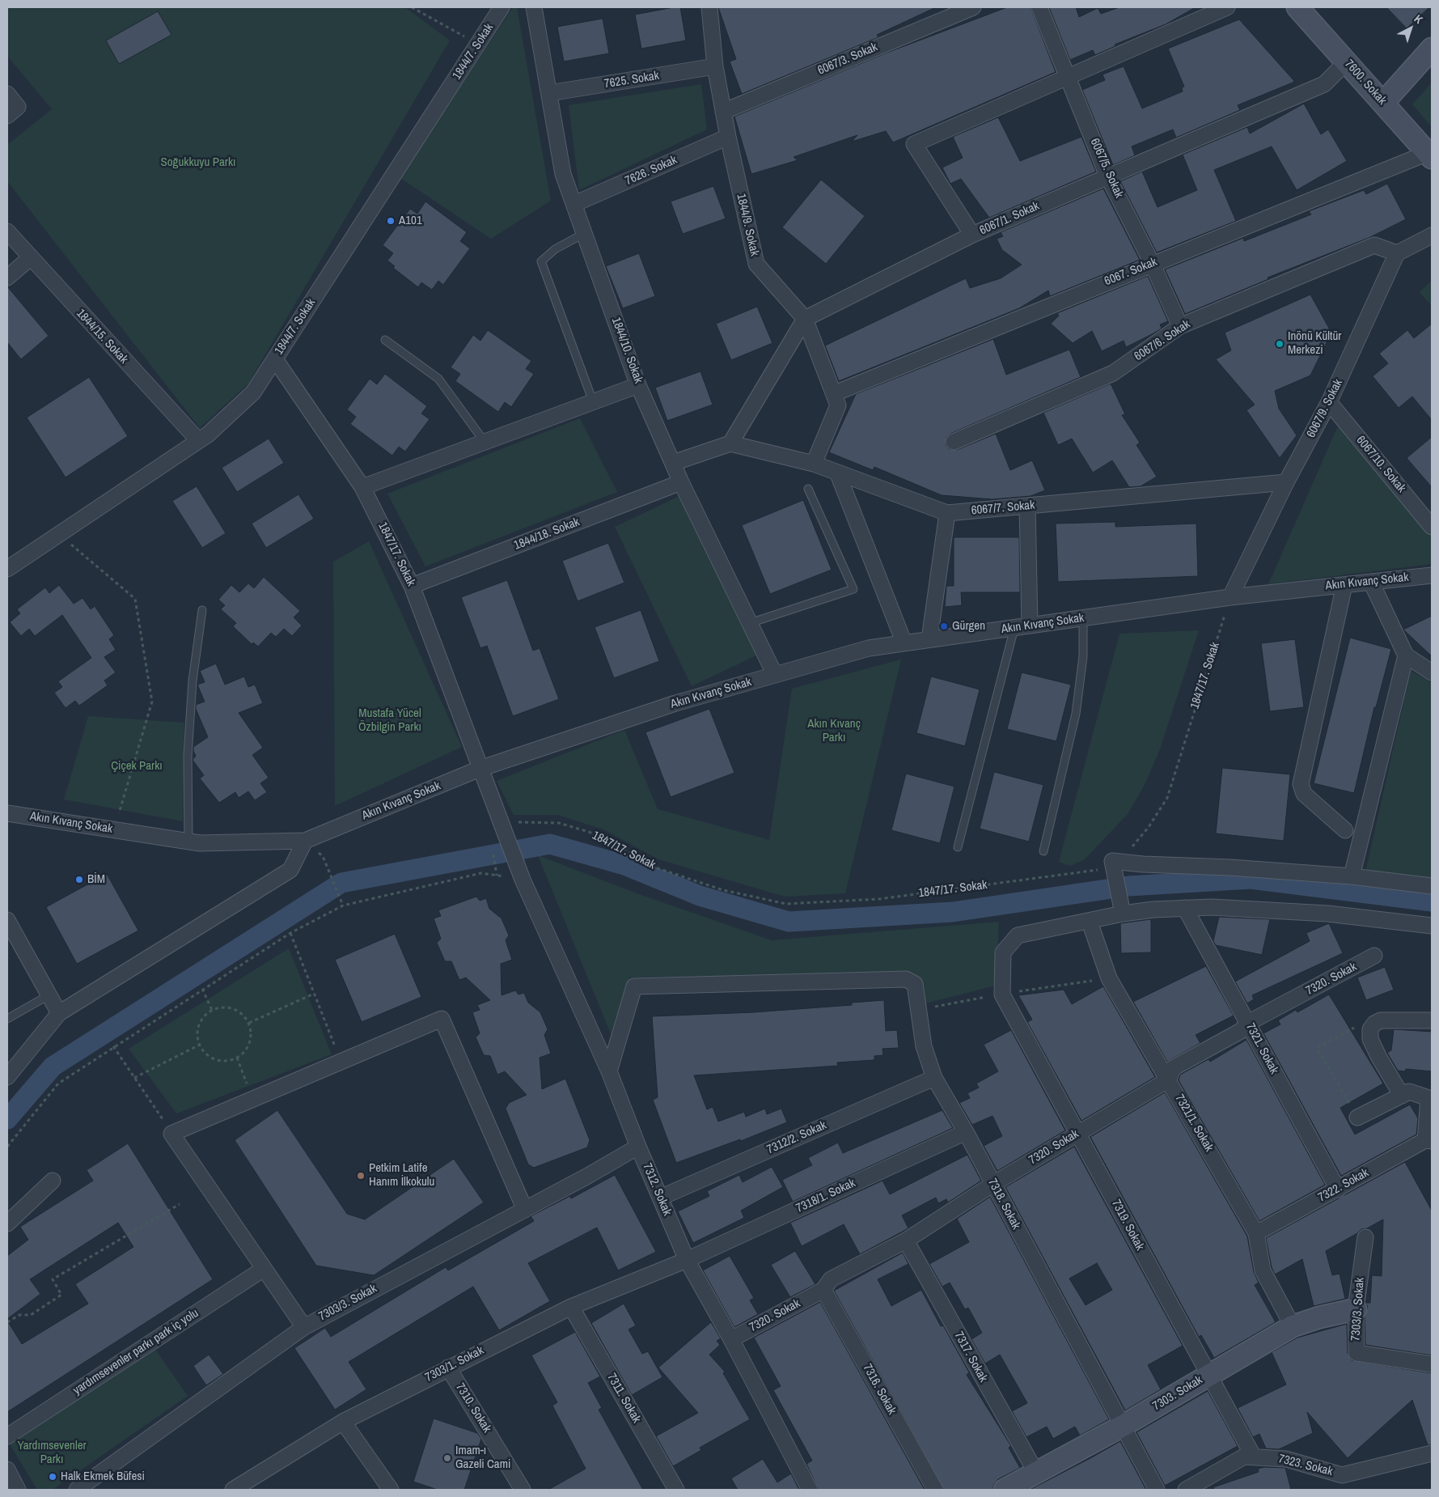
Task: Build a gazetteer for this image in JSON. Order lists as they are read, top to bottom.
{
  "streets": {
    "street": [
      "1844/7. Sokak",
      "6067/3. Sokak",
      "7625. Sokak",
      "7600. Sokak",
      "6067/5. Sokak",
      "7626. Sokak",
      "6067/1. Sokak",
      "1844/9. Sokak",
      "6067. Sokak",
      "1844/15. Sokak",
      "6067/6. Sokak",
      "1844/10. Sokak",
      "6067/9. Sokak",
      "6067/10. Sokak",
      "6067/7. Sokak",
      "1844/18. Sokak",
      "1847/17. Sokak",
      "Akın Kıvanç Sokak",
      "7320. Sokak",
      "7321. Sokak",
      "7321/1. Sokak",
      "7312/2. Sokak",
      "7322. Sokak",
      "7312. Sokak",
      "7318/1. Sokak",
      "7318. Sokak",
      "7319. Sokak",
      "7303/3. Sokak",
      "yardımsevenler parkı park iç yolu",
      "7317. Sokak",
      "7303/1. Sokak",
      "7316. Sokak",
      "7303. Sokak",
      "7311. Sokak",
      "7310. Sokak",
      "7323. Sokak"
    ]
  },
  "crossings": [
    ["1844/7. Sokak", "1844/15. Sokak"],
    ["1844/7. Sokak", "1847/17. Sokak"],
    ["6067/3. Sokak", "1844/9. Sokak"],
    ["7625. Sokak", "1844/9. Sokak"],
    ["7625. Sokak", "1844/10. Sokak"],
    ["7600. Sokak", "6067/1. Sokak"],
    ["7600. Sokak", "6067. Sokak"],
    ["6067/5. Sokak", "6067/1. Sokak"],
    ["6067/5. Sokak", "6067. Sokak"],
    ["6067/5. Sokak", "6067/6. Sokak"],
    ["7626. Sokak", "1844/9. Sokak"],
    ["7626. Sokak", "1844/10. Sokak"],
    ["6067/1. Sokak", "1844/9. Sokak"],
    ["1844/9. Sokak", "6067. Sokak"],
    ["1844/9. Sokak", "6067/7. Sokak"],
    ["6067/6. Sokak", "6067/9. Sokak"],
    ["1844/10. Sokak", "1844/18. Sokak"],
    ["1844/10. Sokak", "Akın Kıvanç Sokak"],
    ["6067/9. Sokak", "6067/10. Sokak"],
    ["6067/9. Sokak", "6067/7. Sokak"],
    ["6067/9. Sokak", "1847/17. Sokak"],
    ["6067/9. Sokak", "Akın Kıvanç Sokak"],
    ["1844/18. Sokak", "1847/17. Sokak"],
    ["1847/17. Sokak", "Akın Kıvanç Sokak"],
    ["1847/17. Sokak", "7312. Sokak"],
    ["7320. Sokak", "7321. Sokak"],
    ["7320. Sokak", "7321/1. Sokak"],
    ["7320. Sokak", "7312. Sokak"],
    ["7320. Sokak", "7318. Sokak"],
    ["7320. Sokak", "7319. Sokak"],
    ["7320. Sokak", "7317. Sokak"],
    ["7320. Sokak", "7316. Sokak"],
    ["7321. Sokak", "7322. Sokak"],
    ["7321/1. Sokak", "7322. Sokak"],
    ["7321/1. Sokak", "7319. Sokak"],
    ["7321/1. Sokak", "7303. Sokak"],
    ["7312/2. Sokak", "7312. Sokak"],
    ["7312/2. Sokak", "7318. Sokak"],
    ["7312. Sokak", "7318/1. Sokak"],
    ["7312. Sokak", "7318. Sokak"],
    ["7312. Sokak", "7303/3. Sokak"],
    ["7312. Sokak", "7303/1. Sokak"],
    ["7318/1. Sokak", "7318. Sokak"],
    ["7318/1. Sokak", "7303/1. Sokak"],
    ["7318. Sokak", "7303. Sokak"],
    ["7319. Sokak", "7303. Sokak"],
    ["7319. Sokak", "7323. Sokak"],
    ["7303/3. Sokak", "7303. Sokak"],
    ["7317. Sokak", "7303. Sokak"],
    ["7303/1. Sokak", "7311. Sokak"],
    ["7303/1. Sokak", "7310. Sokak"]
  ],
  "parks": [
    "Soğukkuyu Parkı",
    "Mustafa Yücel Özbilgin Parkı",
    "Akın Kıvanç Parkı",
    "Çiçek Parkı",
    "Yardımsevenler Parkı"
  ],
  "places": [
    "A101",
    "Inönü Kültür Merkezi",
    "Gürgen",
    "BİM",
    "Petkim Latife Hanım İlkokulu",
    "Imam-ı Gazeli Cami",
    "Halk Ekmek Büfesi"
  ],
  "north": "top right"
}
